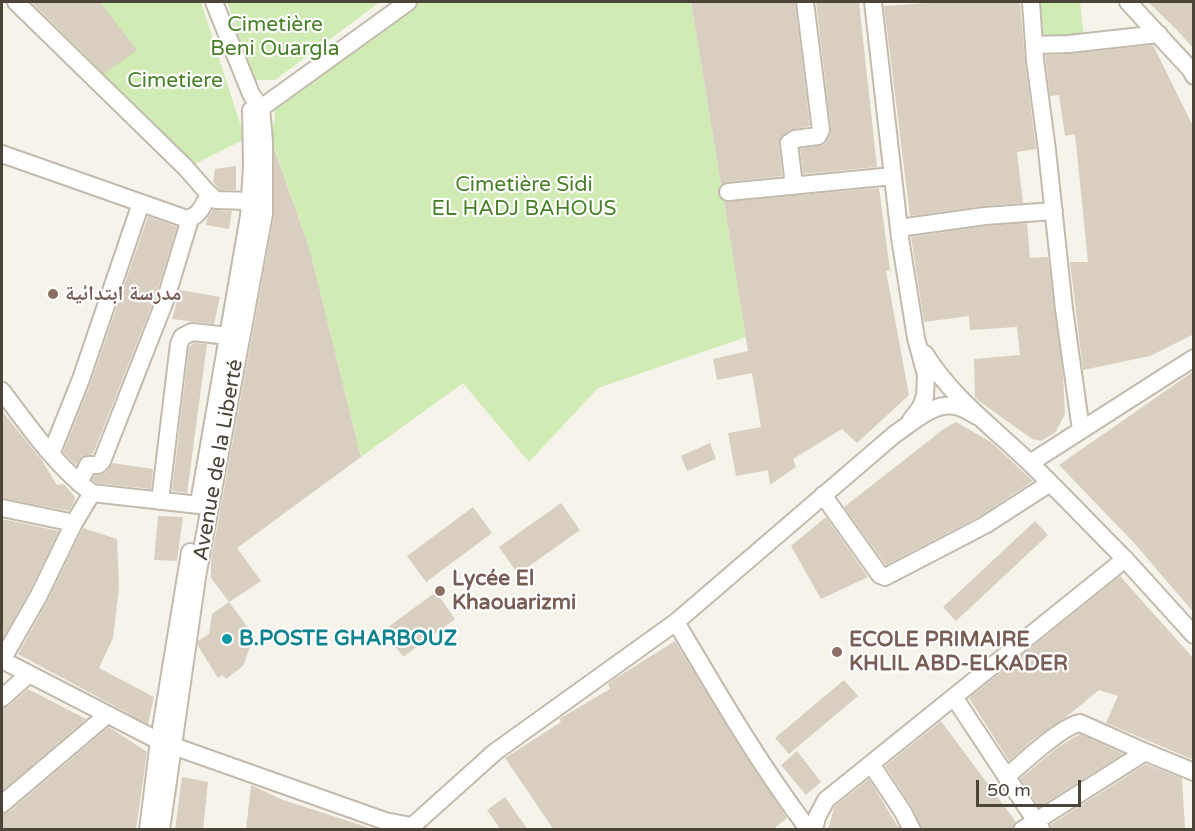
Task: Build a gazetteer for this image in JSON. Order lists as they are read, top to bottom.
{
  "streets": {
    "street": ["Avenue de la Liberté"]
  },
  "parks": ["Cimetière Beni Ouargla", "Cimetiere", "Cimetière Sidi EL HADJ BAHOUS"],
  "places": [
    "مدرسة ابتدائية",
    "Lycée El Khaouarizmi",
    "B.POSTE GHARBOUZ",
    "ECOLE PRIMAIRE KHLIL ABD-ELKADER"
  ],
  "scale_bar": "50 m"
}
